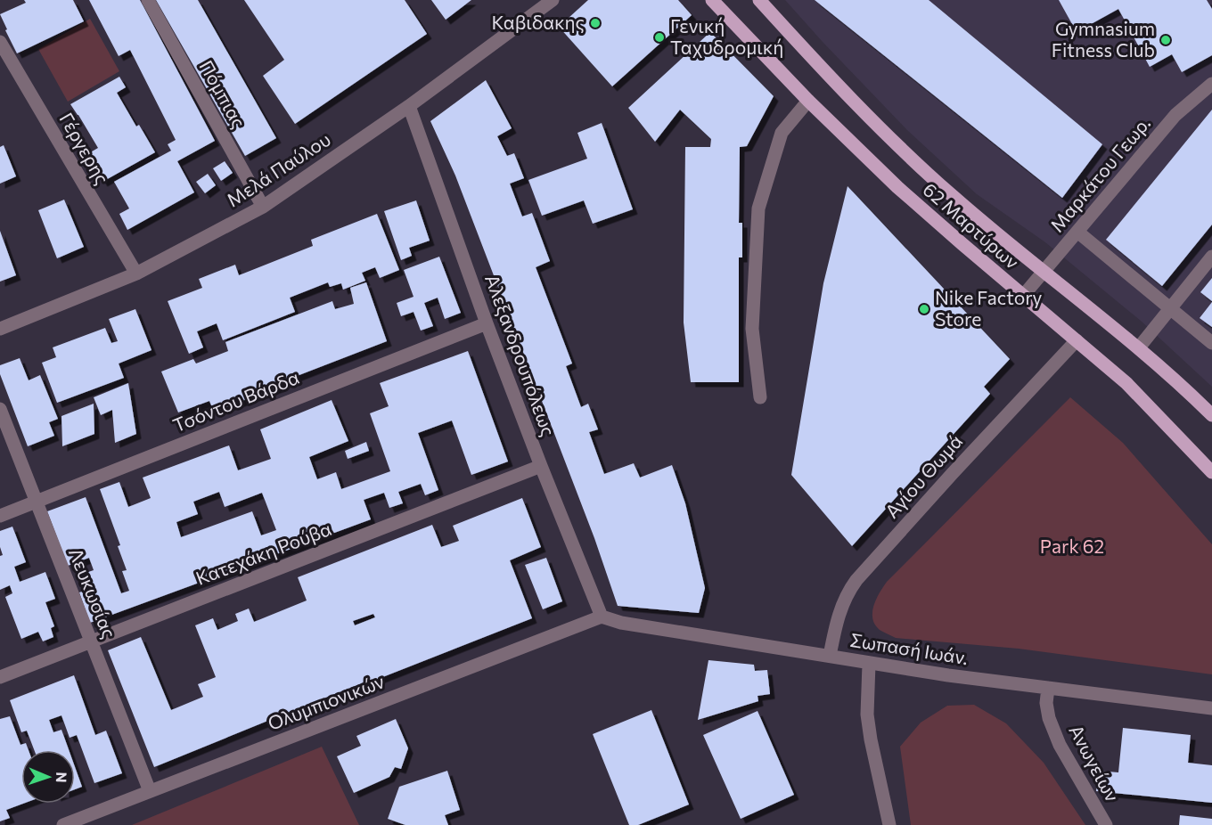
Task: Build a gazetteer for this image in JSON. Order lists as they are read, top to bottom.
{
  "streets": {
    "main road": ["62 Μαρτύρων"],
    "street": [
      "Πόμπιας",
      "Γέργερης",
      "Μελά Παύλου",
      "Μαρκάτου Γεωρ.",
      "Αλεξανδρουπόλεως",
      "Τσόντου Βάρδα",
      "Αγίου Θωμά",
      "Κατεχάκη Ρούβα",
      "Λευκωσίας",
      "Σωπασή Ιωάν.",
      "Ολυμπιονικών",
      "Ανωγείων"
    ]
  },
  "crossings": [
    ["Πόμπιας", "Μελά Παύλου"],
    ["Γέργερης", "Μελά Παύλου"],
    ["Μελά Παύλου", "Αλεξανδρουπόλεως"],
    ["Μαρκάτου Γεωρ.", "62 Μαρτύρων"],
    ["62 Μαρτύρων", "Αγίου Θωμά"],
    ["Αλεξανδρουπόλεως", "Τσόντου Βάρδα"],
    ["Αλεξανδρουπόλεως", "Κατεχάκη Ρούβα"],
    ["Αλεξανδρουπόλεως", "Σωπασή Ιωάν."],
    ["Αλεξανδρουπόλεως", "Ολυμπιονικών"],
    ["Τσόντου Βάρδα", "Λευκωσίας"],
    ["Αγίου Θωμά", "Σωπασή Ιωάν."],
    ["Κατεχάκη Ρούβα", "Λευκωσίας"],
    ["Λευκωσίας", "Ολυμπιονικών"],
    ["Σωπασή Ιωάν.", "Ολυμπιονικών"],
    ["Σωπασή Ιωάν.", "Ανωγείων"]
  ],
  "parks": ["Park 62"],
  "places": [
    "Καβιδακης",
    "Γενική Ταχυδρομική",
    "Gymnasium Fitness Club",
    "Nike Factory Store"
  ],
  "north": "right"
}
